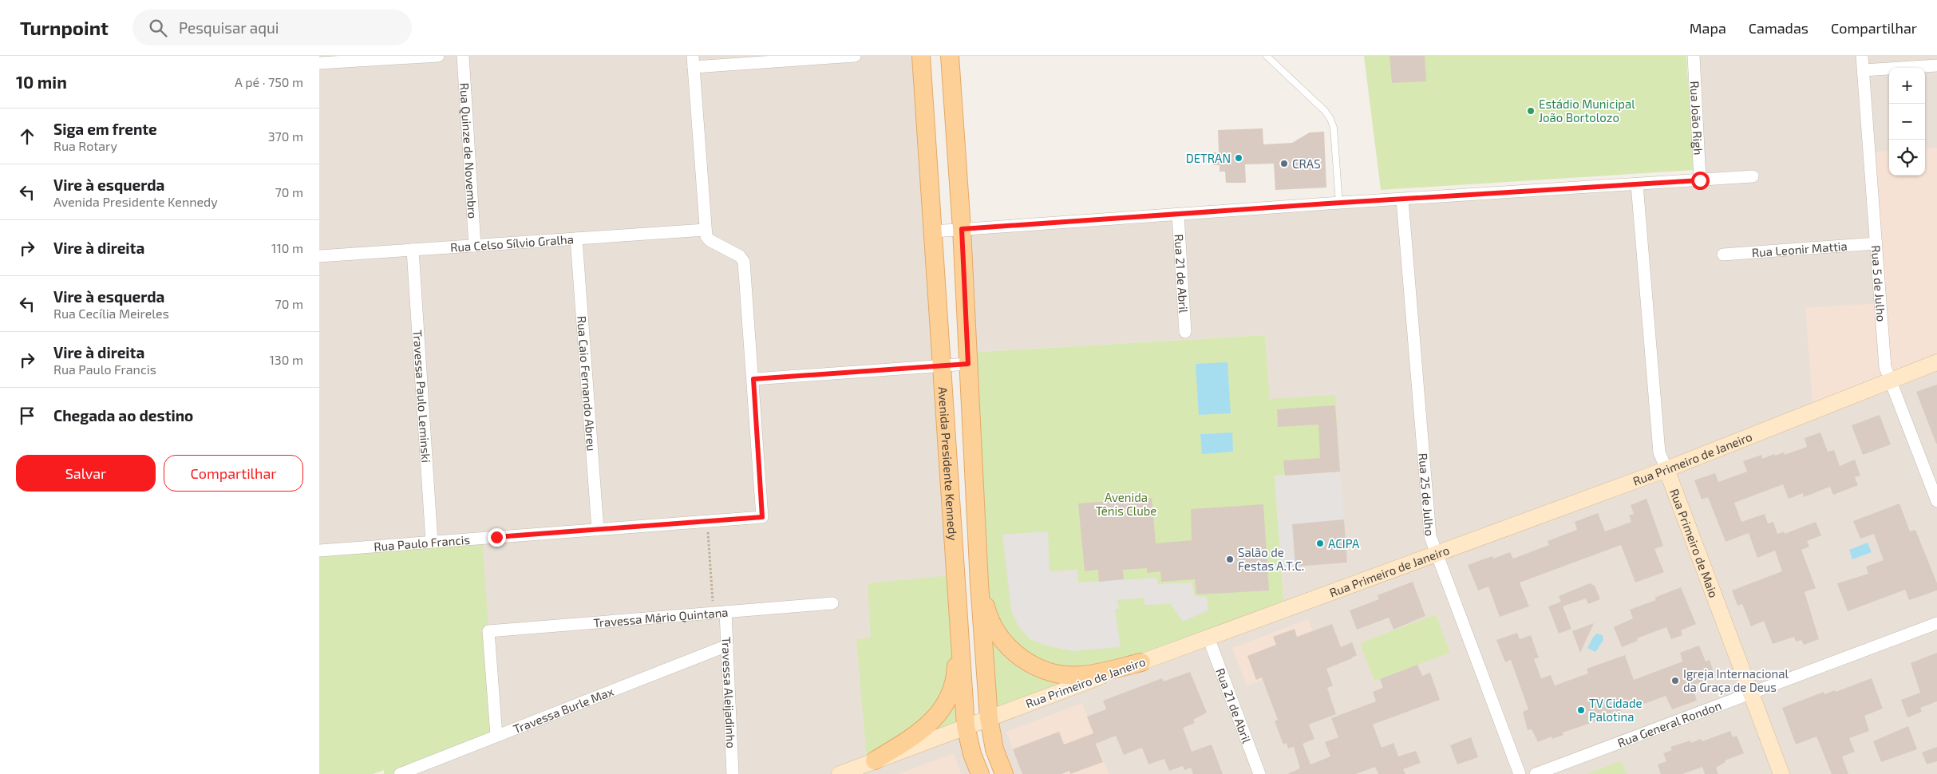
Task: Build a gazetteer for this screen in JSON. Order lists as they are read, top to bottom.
{
  "streets": {
    "main road": ["Avenida Presidente Kennedy"],
    "street": [
      "Rua João Righ",
      "Rua Quinze de Novembro",
      "Rua Celso Sílvio Gralha",
      "Rua Leonir Mattia",
      "Rua 21 de Abril",
      "Rua 5 de Julho",
      "Rua Caio Fernando Abreu",
      "Travessa Paulo Leminski",
      "Rua Primeiro de Janeiro",
      "Rua 25 de Julho",
      "Rua Paulo Francis",
      "Rua Primeiro de Maio",
      "Travessa Mário Quintana",
      "Travessa Aleijadinho",
      "Travessa Burle Max",
      "Rua General Rondon"
    ]
  },
  "crossings": [
    ["Rua Quinze de Novembro", "Rua Celso Sílvio Gralha"],
    ["Rua Celso Sílvio Gralha", "Rua Caio Fernando Abreu"],
    ["Rua Celso Sílvio Gralha", "Travessa Paulo Leminski"],
    ["Rua Leonir Mattia", "Rua 5 de Julho"],
    ["Rua 21 de Abril", "Rua Primeiro de Janeiro"],
    ["Rua 5 de Julho", "Rua Primeiro de Janeiro"],
    ["Rua Caio Fernando Abreu", "Rua Paulo Francis"],
    ["Travessa Paulo Leminski", "Rua Paulo Francis"],
    ["Rua Primeiro de Janeiro", "Avenida Presidente Kennedy"],
    ["Rua Primeiro de Janeiro", "Rua 25 de Julho"],
    ["Rua Primeiro de Janeiro", "Rua Primeiro de Maio"],
    ["Rua Primeiro de Maio", "Rua General Rondon"],
    ["Travessa Mário Quintana", "Travessa Aleijadinho"],
    ["Travessa Mário Quintana", "Travessa Burle Max"],
    ["Travessa Aleijadinho", "Travessa Burle Max"]
  ],
  "parks": ["Avenida Tênis Clube"],
  "places": [
    "Estádio Municipal João Bortolozo",
    "DETRAN",
    "CRAS",
    "ACIPA",
    "Salão de Festas A.T.C.",
    "Igreja Internacional da Graça de Deus",
    "TV Cidade Palotina"
  ],
  "page": {
    "header": "Turnpoint",
    "search": "Pesquisar aqui",
    "nav": ["Mapa", "Camadas", "Compartilhar"],
    "heading": ["10 min", "A pé · 750 m"],
    "map_buttons": ["+", "−"],
    "list": [
      ["Siga em frente", "Rua Rotary", "370 m"],
      ["Vire à esquerda", "Avenida Presidente Kennedy", "70 m"],
      ["Vire à direita", "110 m"],
      ["Vire à esquerda", "Rua Cecília Meireles", "70 m"],
      ["Vire à direita", "Rua Paulo Francis", "130 m"],
      "Chegada ao destino"
    ],
    "buttons": ["Salvar", "Compartilhar"]
  }
}
